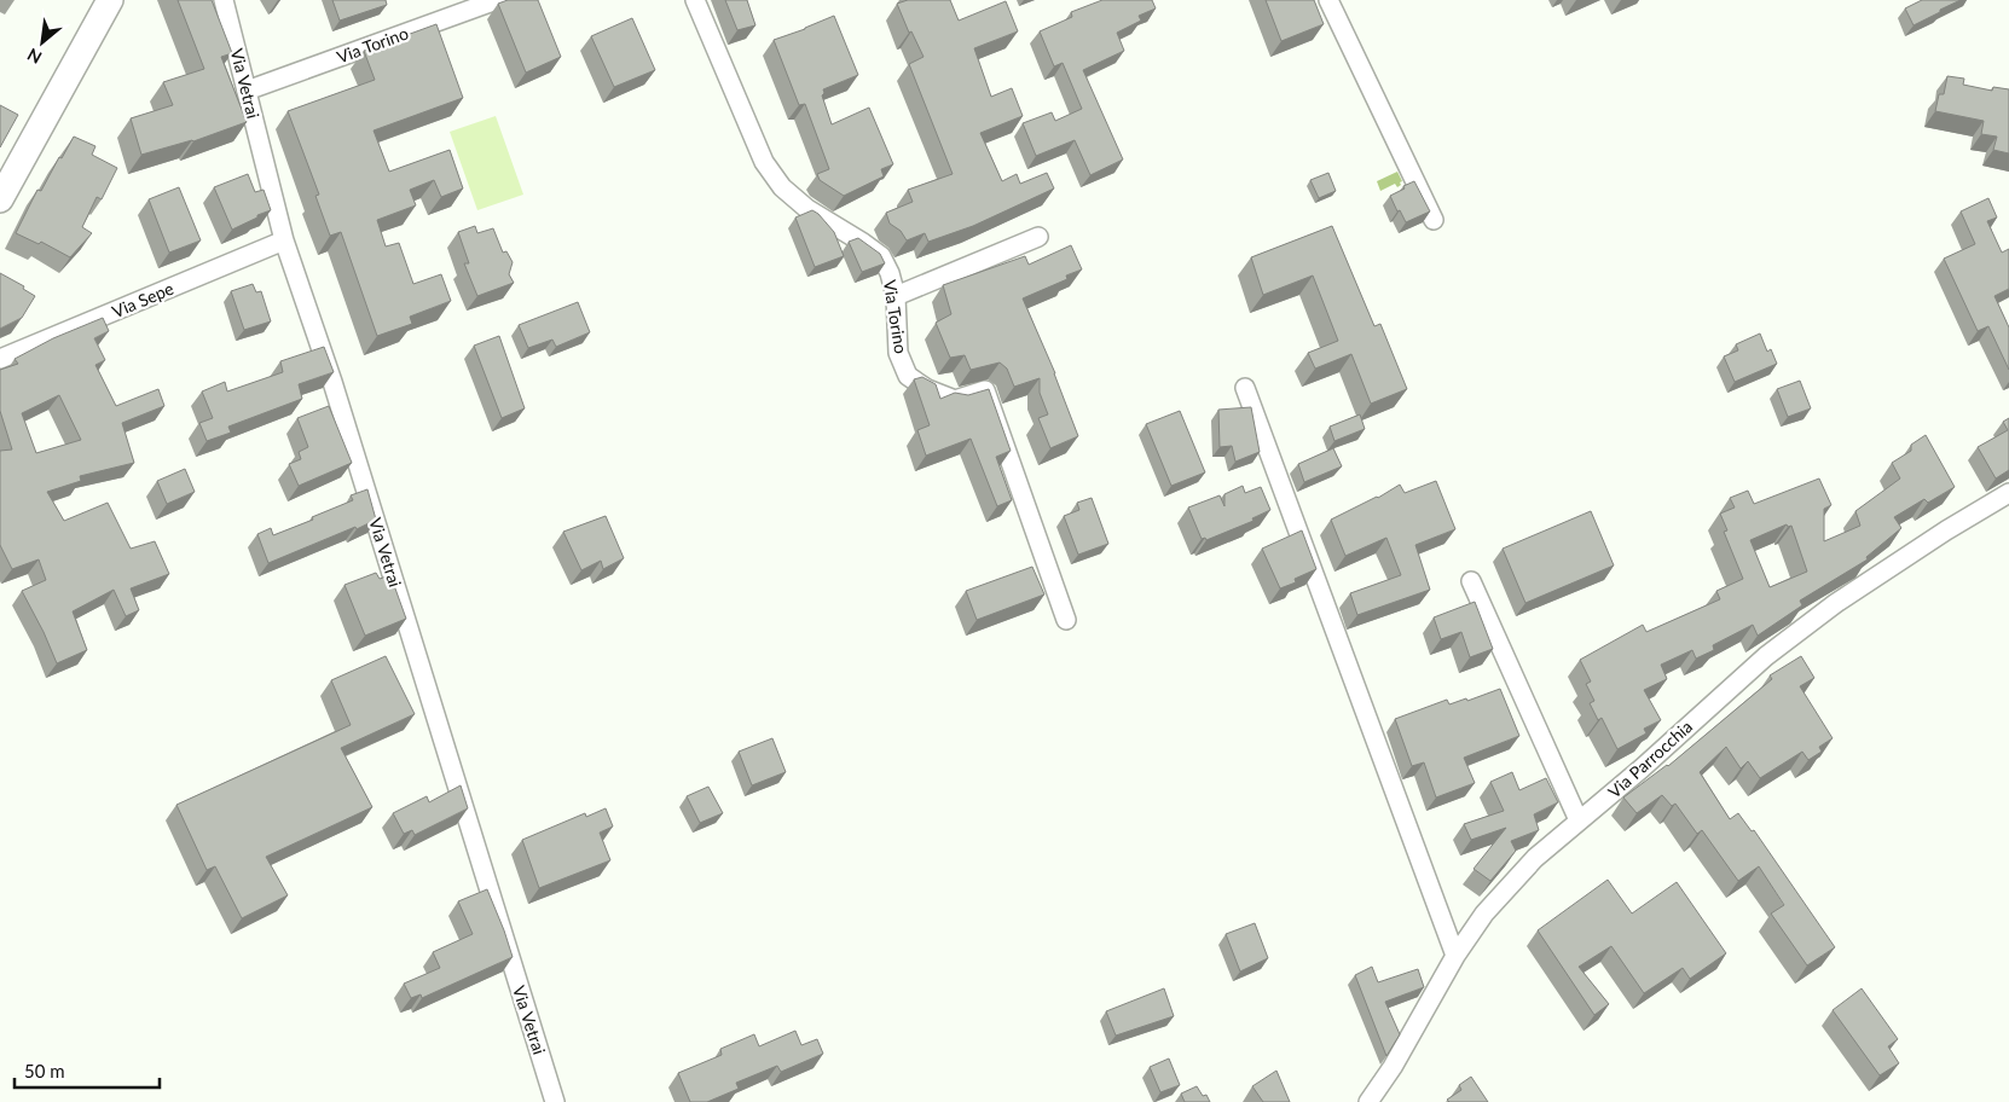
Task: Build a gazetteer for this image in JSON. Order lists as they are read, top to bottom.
{
  "streets": {
    "street": [
      "Via Torino",
      "Via Vetrai",
      "Via Sepe",
      "Via Parrocchia"
    ]
  },
  "crossings": [
    ["Via Torino", "Via Vetrai"],
    ["Via Vetrai", "Via Sepe"]
  ],
  "scale_bar": "50 m",
  "north": "bottom left"
}
